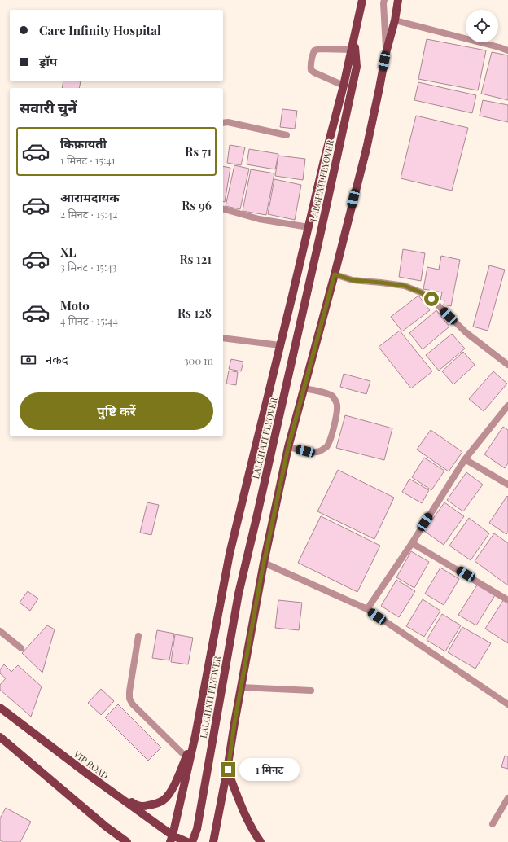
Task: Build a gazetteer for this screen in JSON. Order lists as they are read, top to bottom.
{
  "streets": {
    "main road": ["LALGHATI FLYOVER", "VIP ROAD"]
  },
  "page": {
    "banner": ["Care Infinity Hospital", "ड्रॉप"],
    "heading": "सवारी चुनें",
    "list": [
      {
        "name": "किफ़ायती",
        "note": "1 मिनट · 15:41",
        "value": "Rs 71"
      },
      {
        "name": "आरामदायक",
        "note": "2 मिनट · 15:42",
        "value": "Rs 96"
      },
      {
        "name": "XL",
        "note": "3 मिनट · 15:43",
        "value": "Rs 121"
      },
      {
        "name": "Moto",
        "note": "4 मिनट · 15:44",
        "value": "Rs 128"
      }
    ],
    "pay": ["नकद", "300 m"],
    "buttons": "पुष्टि करें",
    "bubble": "1 मिनट"
  }
}
